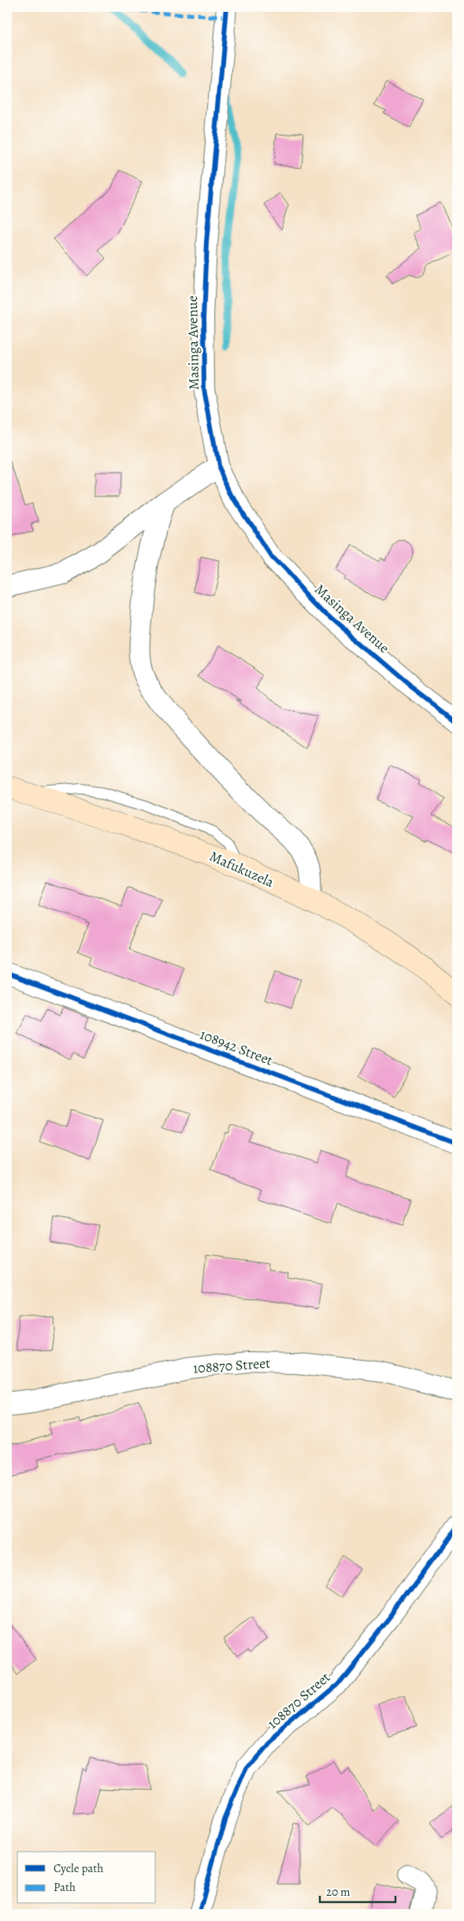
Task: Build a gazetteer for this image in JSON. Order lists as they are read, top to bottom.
{
  "streets": {
    "main road": ["Mafukuzela"],
    "street": ["Masinga Avenue", "108942 Street", "108870 Street"]
  },
  "legend": ["Cycle path", "Path"],
  "scale_bar": "20 m"
}
